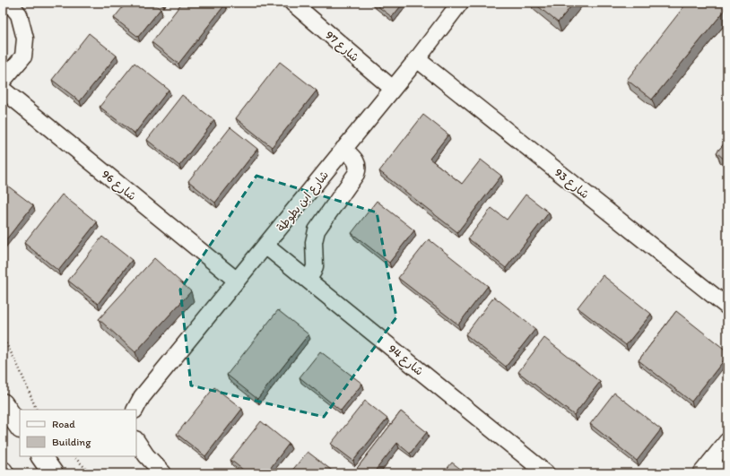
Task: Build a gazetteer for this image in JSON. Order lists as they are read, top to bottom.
{
  "streets": {
    "street": [
      "شارع 97",
      "شارع 93",
      "شارع 96",
      "شارع ابن بطوطة",
      "شارع 94"
    ]
  },
  "crossings": [
    ["شارع 97", "شارع ابن بطوطة"],
    ["شارع 93", "شارع ابن بطوطة"],
    ["شارع 96", "شارع ابن بطوطة"],
    ["شارع ابن بطوطة", "شارع 94"]
  ],
  "legend": ["Road", "Building"]
}
